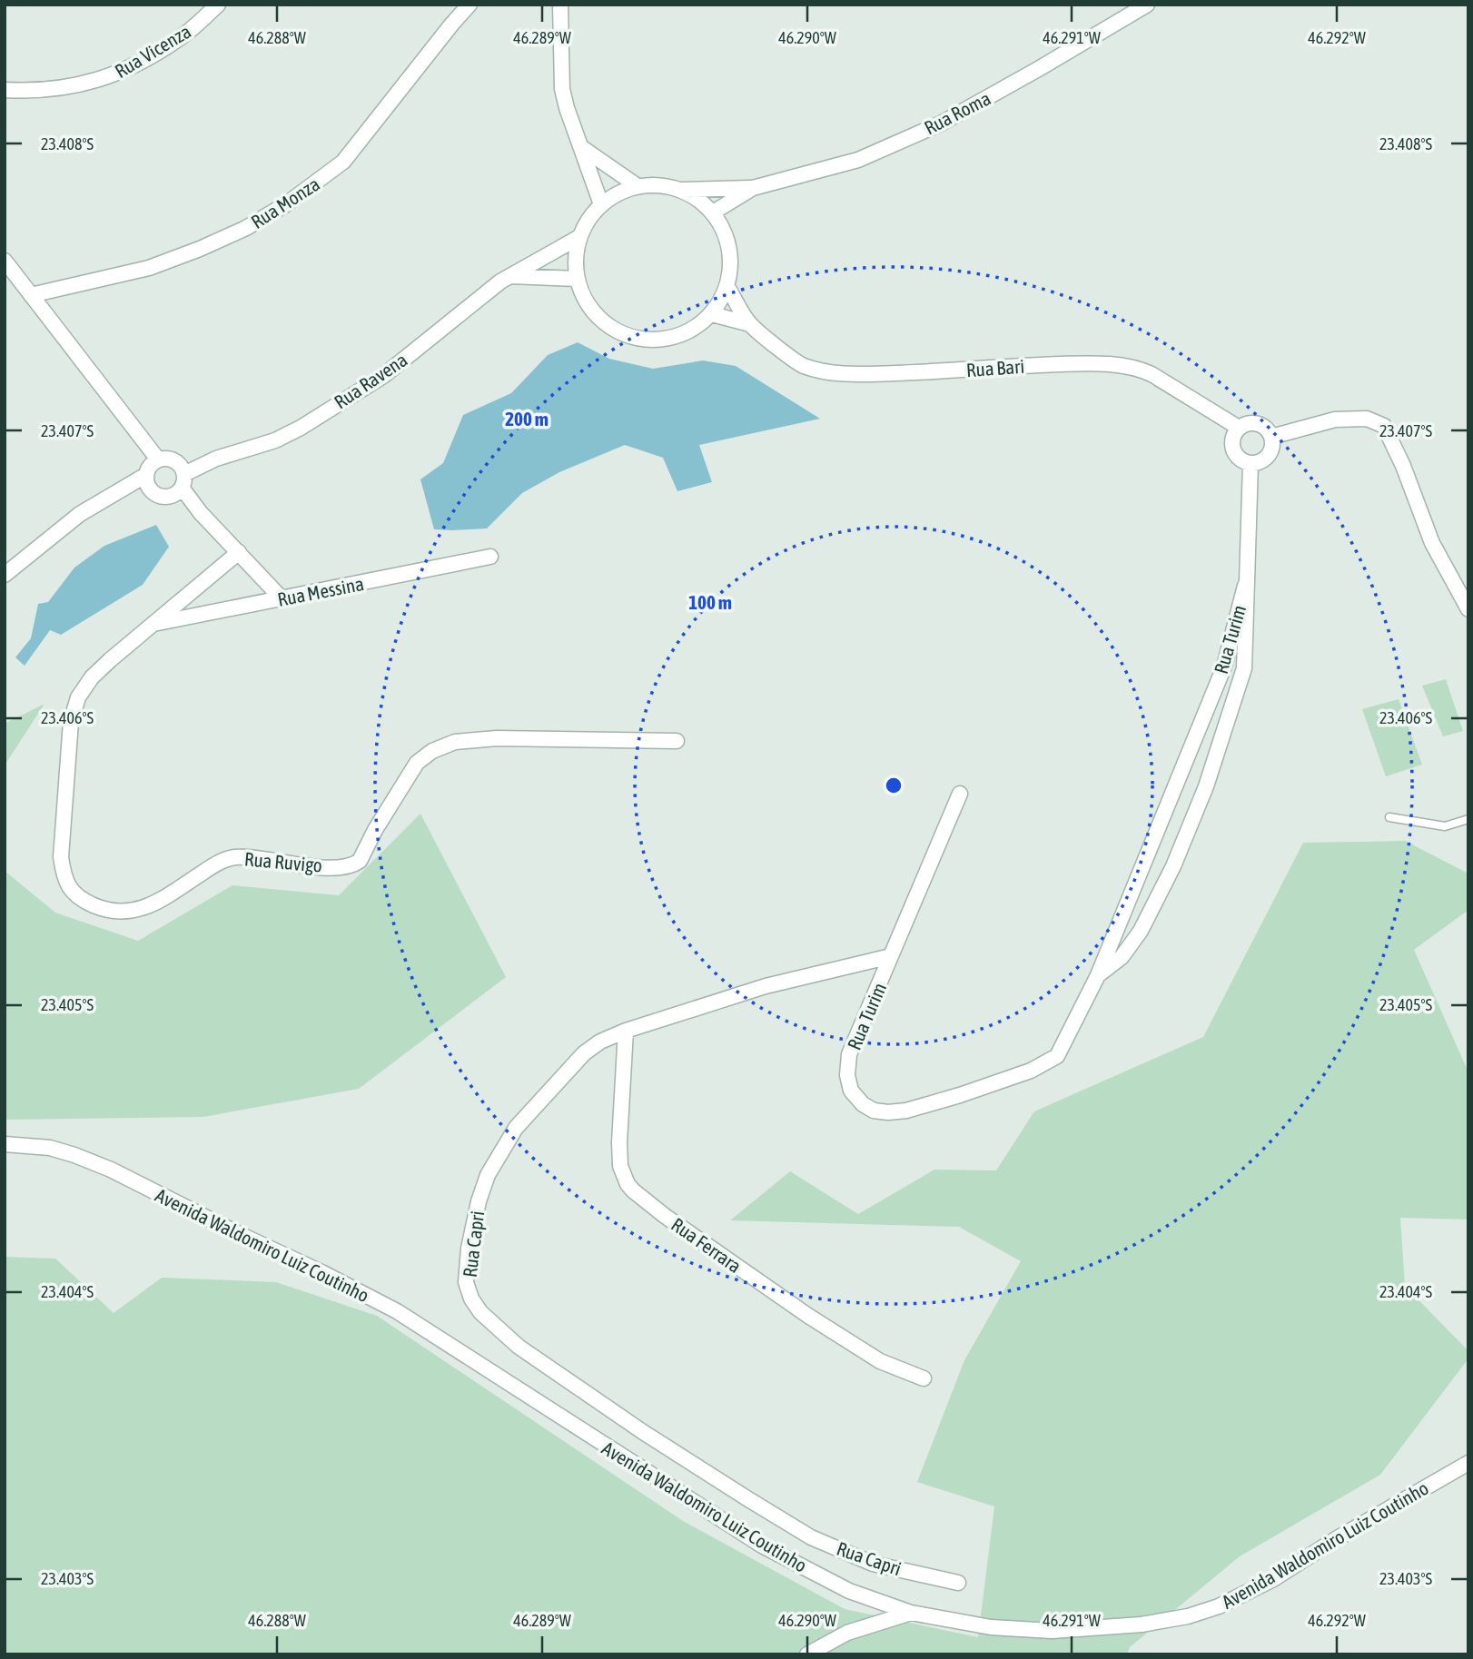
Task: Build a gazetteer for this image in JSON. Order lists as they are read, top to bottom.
{
  "streets": {
    "street": [
      "Rua Vicenza",
      "Rua Roma",
      "Rua Monza",
      "Rua Bari",
      "Rua Ravena",
      "Rua Messina",
      "Rua Turim",
      "Rua Ruvigo",
      "Rua Capri",
      "Avenida Waldomiro Luiz Coutinho",
      "Rua Ferrara"
    ]
  },
  "crossings": [
    ["Rua Roma", "Rua Bari"],
    ["Rua Roma", "Rua Ravena"],
    ["Rua Bari", "Rua Ravena"],
    ["Rua Bari", "Rua Turim"],
    ["Rua Messina", "Rua Ruvigo"],
    ["Rua Turim", "Rua Capri"],
    ["Rua Capri", "Rua Ferrara"]
  ],
  "coordinates": [
    "46.288°W",
    "46.289°W",
    "46.290°W",
    "46.291°W",
    "46.292°W",
    "23.408°S",
    "23.407°S",
    "23.406°S",
    "23.405°S",
    "23.404°S",
    "23.403°S"
  ],
  "rings": ["200 m", "100 m"]
}
